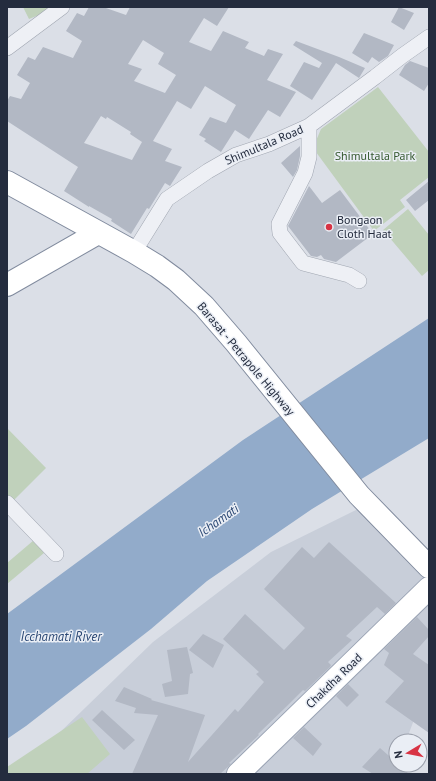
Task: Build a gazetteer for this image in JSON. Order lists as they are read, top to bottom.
{
  "streets": {
    "main road": ["Barasat - Petrapole Highway", "Chakdha Road"],
    "street": ["Shimultala Road"]
  },
  "crossings": [
    ["Shimultala Road", "Barasat - Petrapole Highway"]
  ],
  "water": ["Ichamati", "Icchamati River"],
  "parks": ["Shimultala Park"],
  "places": ["Bongaon Cloth Haat"],
  "north": "left"
}
